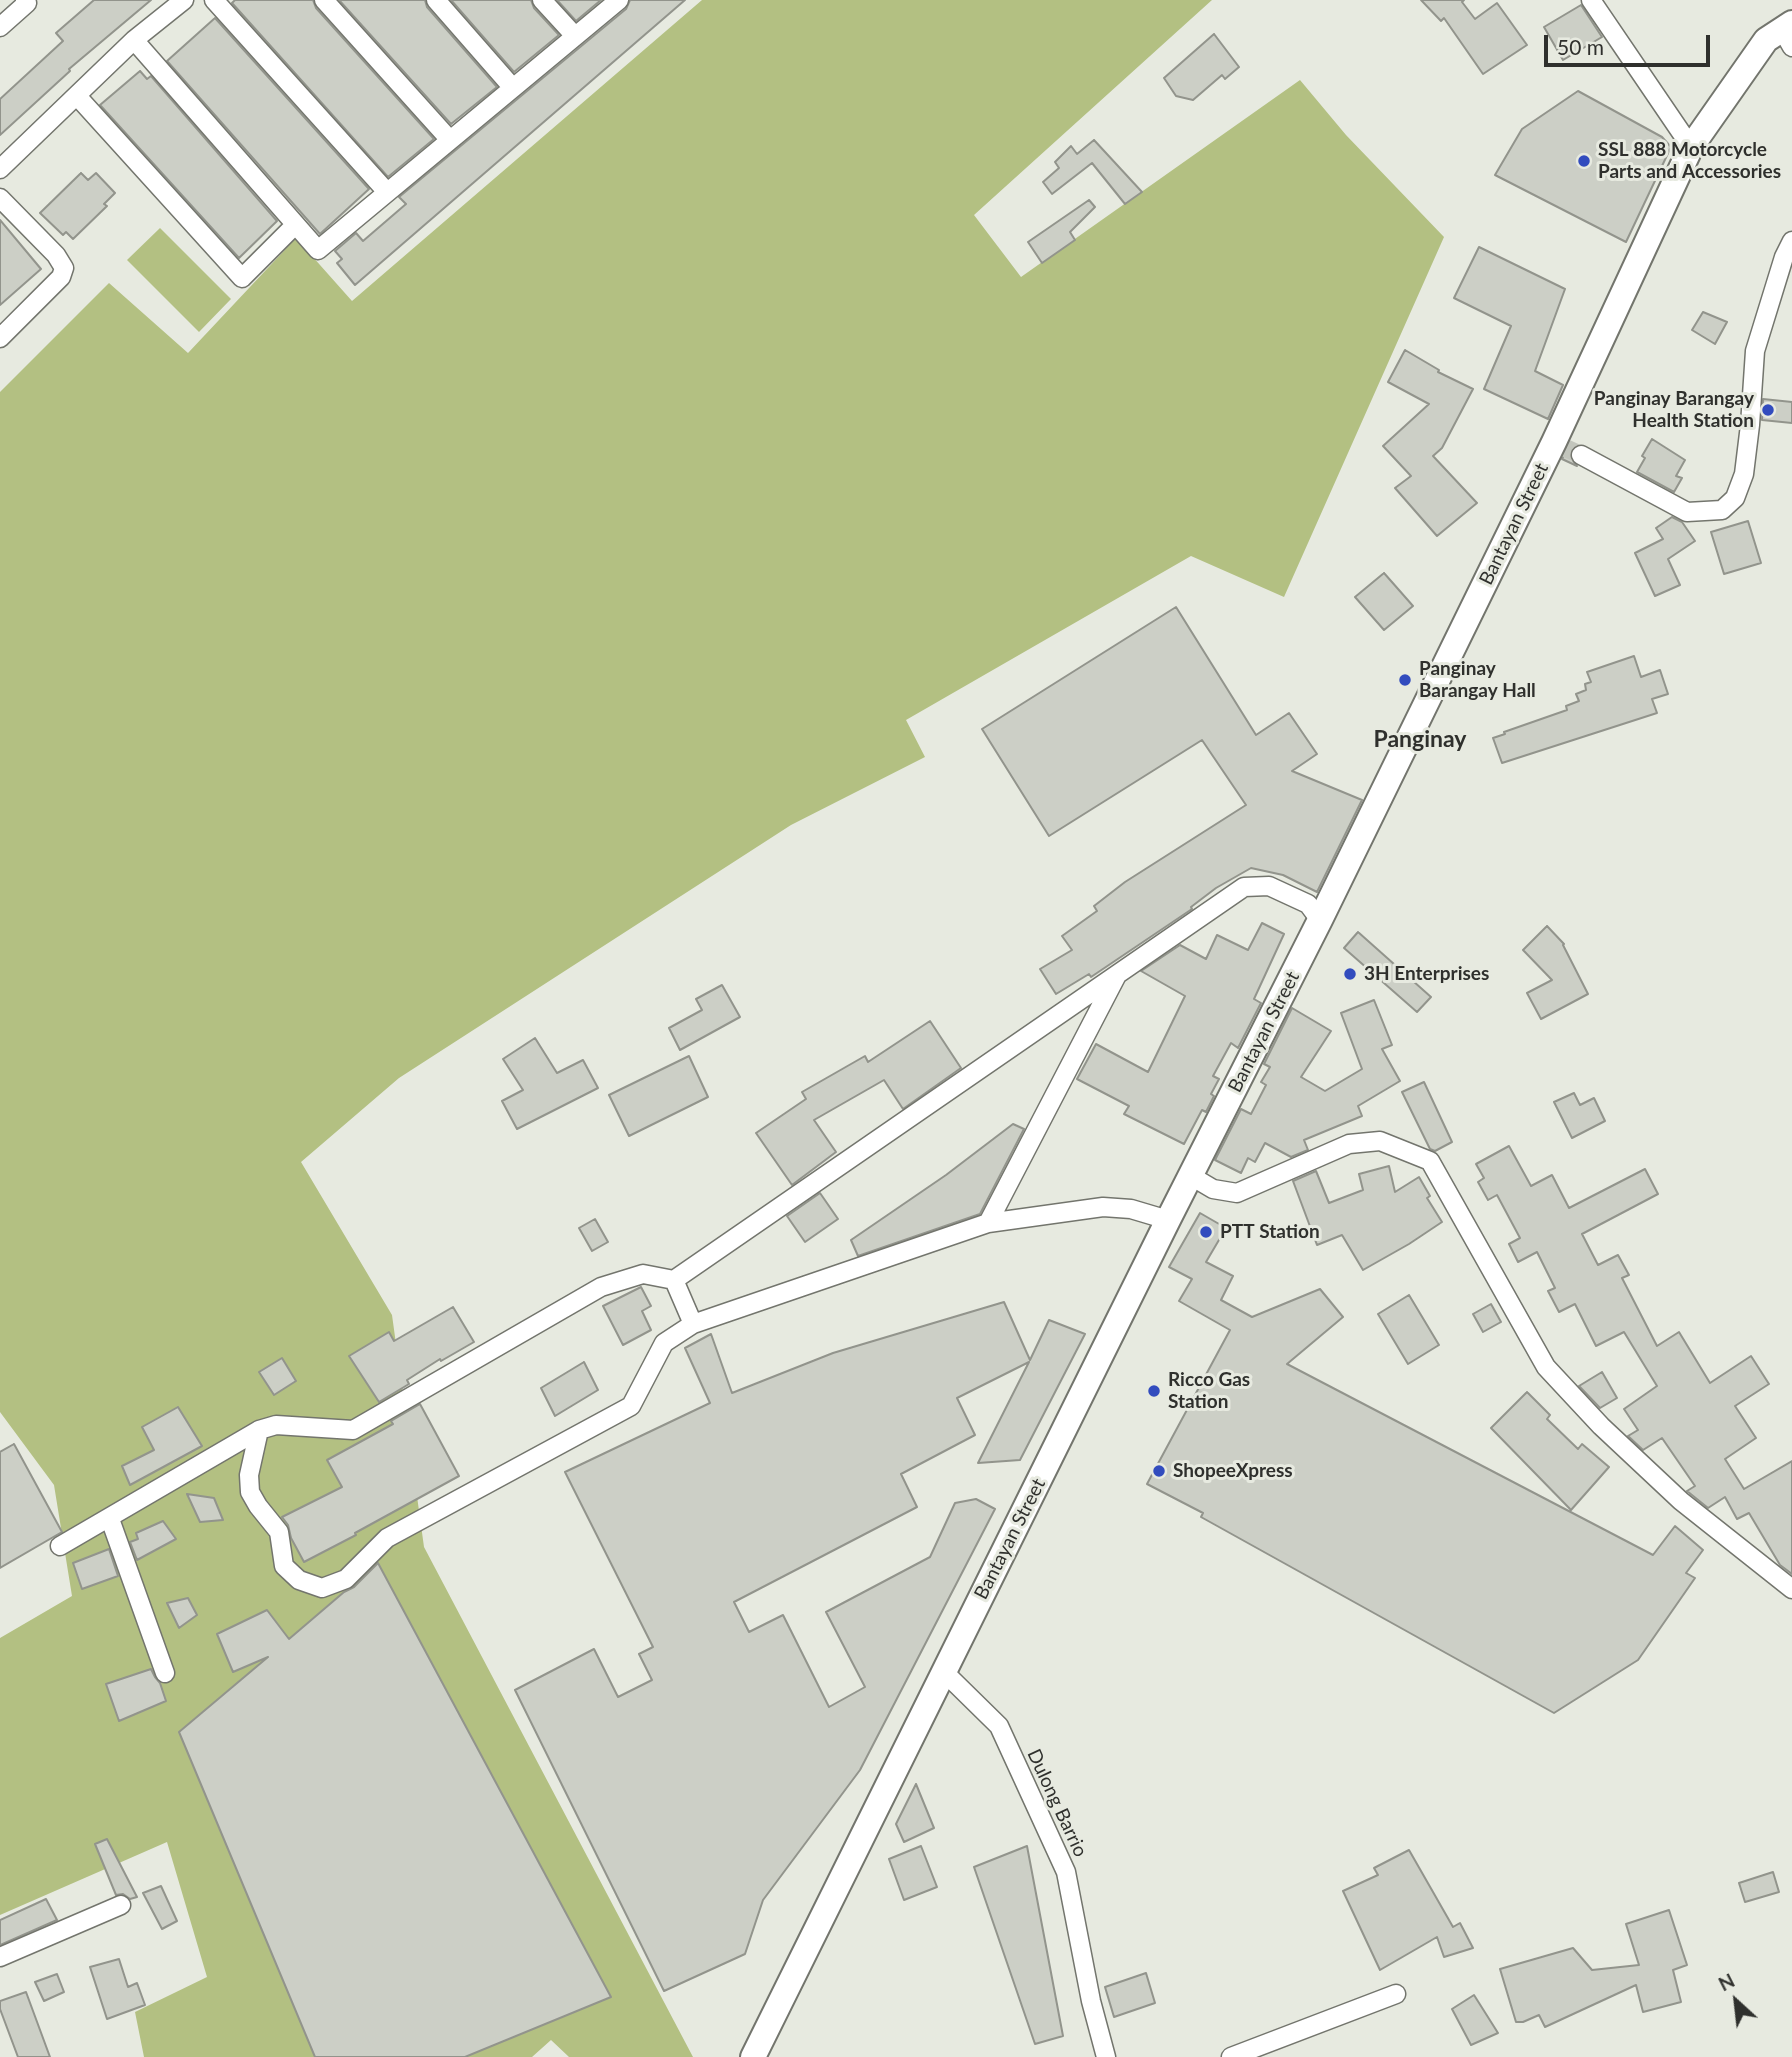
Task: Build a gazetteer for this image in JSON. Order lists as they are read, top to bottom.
{
  "streets": {
    "main road": ["Bantayan Street"],
    "street": ["Dulong Barrio"]
  },
  "crossings": [
    ["Bantayan Street", "Dulong Barrio"]
  ],
  "districts": ["Panginay"],
  "places": [
    "SSL 888 Motorcycle Parts and Accessories",
    "Panginay Barangay Health Station",
    "Panginay Barangay Hall",
    "3H Enterprises",
    "PTT Station",
    "Ricco Gas Station",
    "ShopeeXpress"
  ],
  "scale_bar": "50 m",
  "north": "top left"
}
